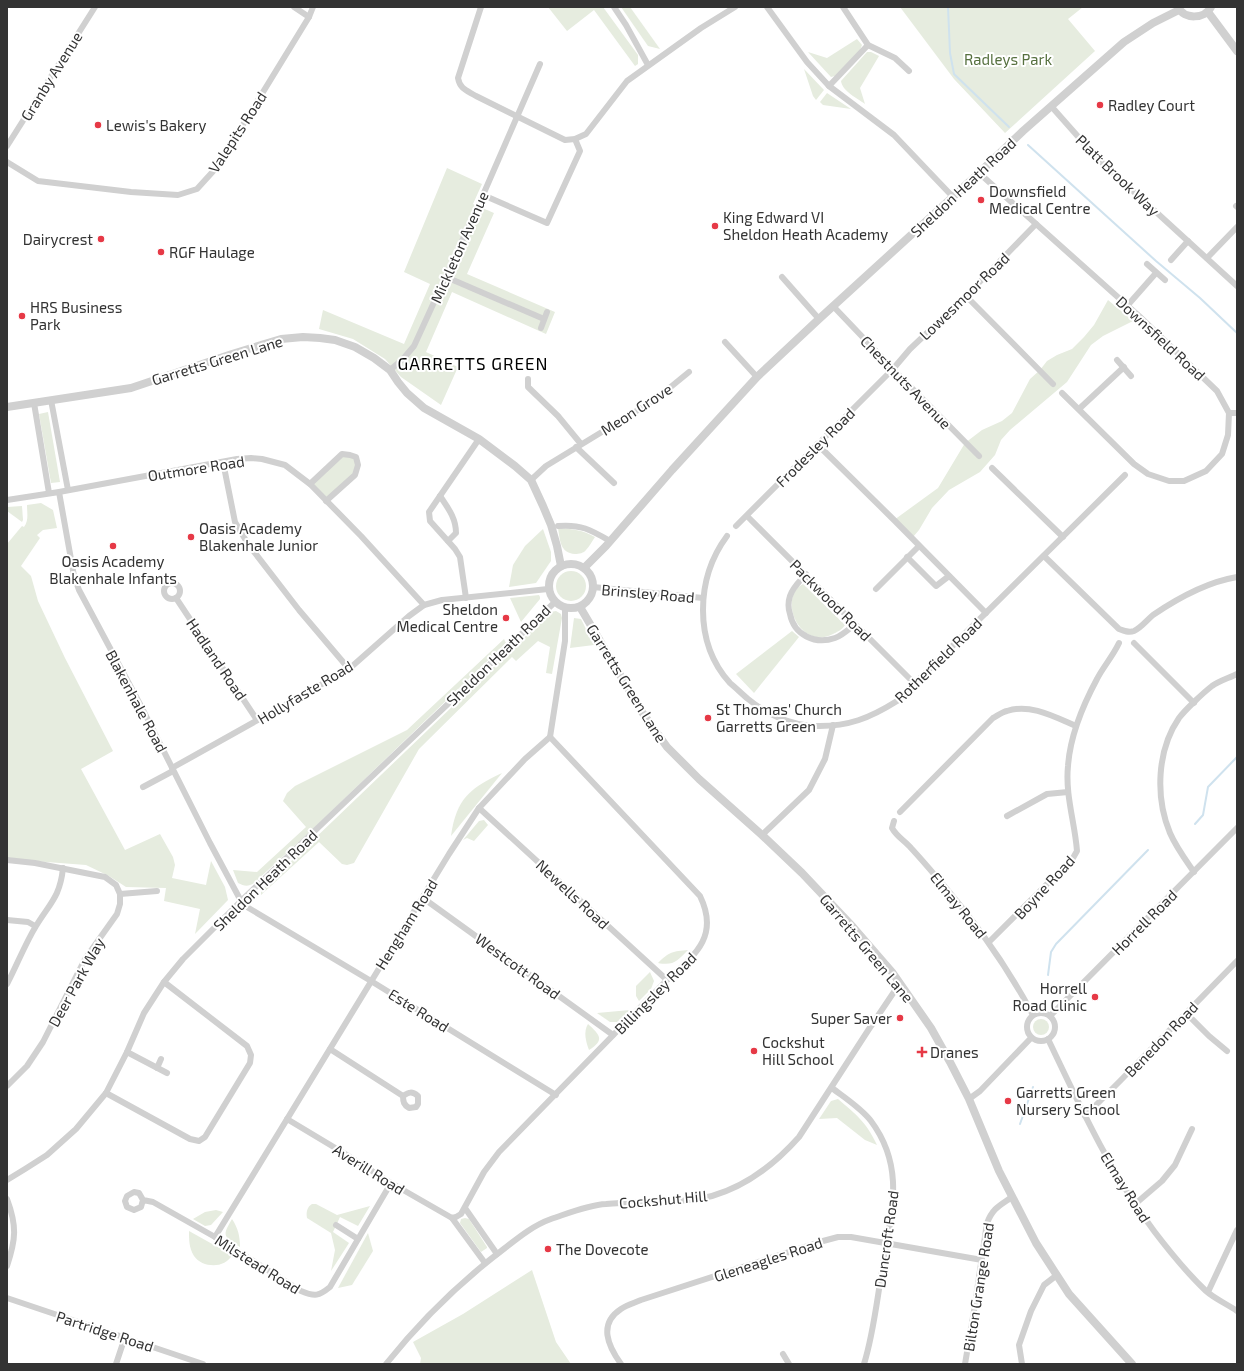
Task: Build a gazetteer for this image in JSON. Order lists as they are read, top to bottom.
{
  "streets": {
    "street": [
      "Granby Avenue",
      "Valepits Road",
      "Platt Brook Way",
      "Sheldon Heath Road",
      "Mickleton Avenue",
      "Lowesmoor Road",
      "Downsfield Road",
      "Garretts Green Lane",
      "Chestnuts Avenue",
      "Meon Grove",
      "Frodesley Road",
      "Outmore Road",
      "Brinsley Road",
      "Packwood Road",
      "Hadland Road",
      "Rotherfield Road",
      "Hollyfaste Road",
      "Blakenhale Road",
      "Boyne Road",
      "Newells Road",
      "Elmay Road",
      "Horrell Road",
      "Hengham Road",
      "Westcott Road",
      "Deer Park Way",
      "Billingsley Road",
      "Este Road",
      "Benedon Road",
      "Averill Road",
      "Cockshut Hill",
      "Duncroft Road",
      "Gleneagles Road",
      "Milstead Road",
      "Bilton Grange Road",
      "Partridge Road"
    ]
  },
  "crossings": [
    ["Platt Brook Way", "Sheldon Heath Road"],
    ["Sheldon Heath Road", "Downsfield Road"],
    ["Sheldon Heath Road", "Garretts Green Lane"],
    ["Sheldon Heath Road", "Chestnuts Avenue"],
    ["Sheldon Heath Road", "Brinsley Road"],
    ["Sheldon Heath Road", "Hollyfaste Road"],
    ["Sheldon Heath Road", "Blakenhale Road"],
    ["Sheldon Heath Road", "Este Road"],
    ["Mickleton Avenue", "Garretts Green Lane"],
    ["Lowesmoor Road", "Downsfield Road"],
    ["Lowesmoor Road", "Chestnuts Avenue"],
    ["Lowesmoor Road", "Frodesley Road"],
    ["Garretts Green Lane", "Meon Grove"],
    ["Garretts Green Lane", "Brinsley Road"],
    ["Garretts Green Lane", "Hollyfaste Road"],
    ["Garretts Green Lane", "Cockshut Hill"],
    ["Garretts Green Lane", "Bilton Grange Road"],
    ["Chestnuts Avenue", "Frodesley Road"],
    ["Frodesley Road", "Packwood Road"],
    ["Outmore Road", "Hollyfaste Road"],
    ["Outmore Road", "Blakenhale Road"],
    ["Brinsley Road", "Rotherfield Road"],
    ["Brinsley Road", "Hollyfaste Road"],
    ["Packwood Road", "Rotherfield Road"],
    ["Hadland Road", "Hollyfaste Road"],
    ["Hollyfaste Road", "Blakenhale Road"],
    ["Blakenhale Road", "Este Road"],
    ["Boyne Road", "Elmay Road"],
    ["Newells Road", "Hengham Road"],
    ["Newells Road", "Billingsley Road"],
    ["Elmay Road", "Horrell Road"],
    ["Elmay Road", "Benedon Road"],
    ["Hengham Road", "Westcott Road"],
    ["Hengham Road", "Billingsley Road"],
    ["Hengham Road", "Este Road"],
    ["Hengham Road", "Averill Road"],
    ["Hengham Road", "Milstead Road"],
    ["Westcott Road", "Billingsley Road"],
    ["Billingsley Road", "Este Road"],
    ["Averill Road", "Cockshut Hill"],
    ["Averill Road", "Milstead Road"],
    ["Cockshut Hill", "Duncroft Road"],
    ["Duncroft Road", "Gleneagles Road"],
    ["Gleneagles Road", "Bilton Grange Road"]
  ],
  "districts": ["GARRETTS GREEN"],
  "parks": ["Radleys Park"],
  "places": {
    "other": [
      "Radley Court",
      "Lewis's Bakery",
      "Downsfield Medical Centre",
      "King Edward VI Sheldon Heath Academy",
      "Dairycrest",
      "RGF Haulage",
      "HRS Business Park",
      "Oasis Academy Blakenhale Junior",
      "Oasis Academy Blakenhale Infants",
      "Sheldon Medical Centre",
      "St Thomas' Church Garretts Green",
      "Horrell Road Clinic",
      "Super Saver",
      "Cockshut Hill School",
      "Garretts Green Nursery School",
      "The Dovecote"
    ],
    "health": ["Dranes"]
  }
}
